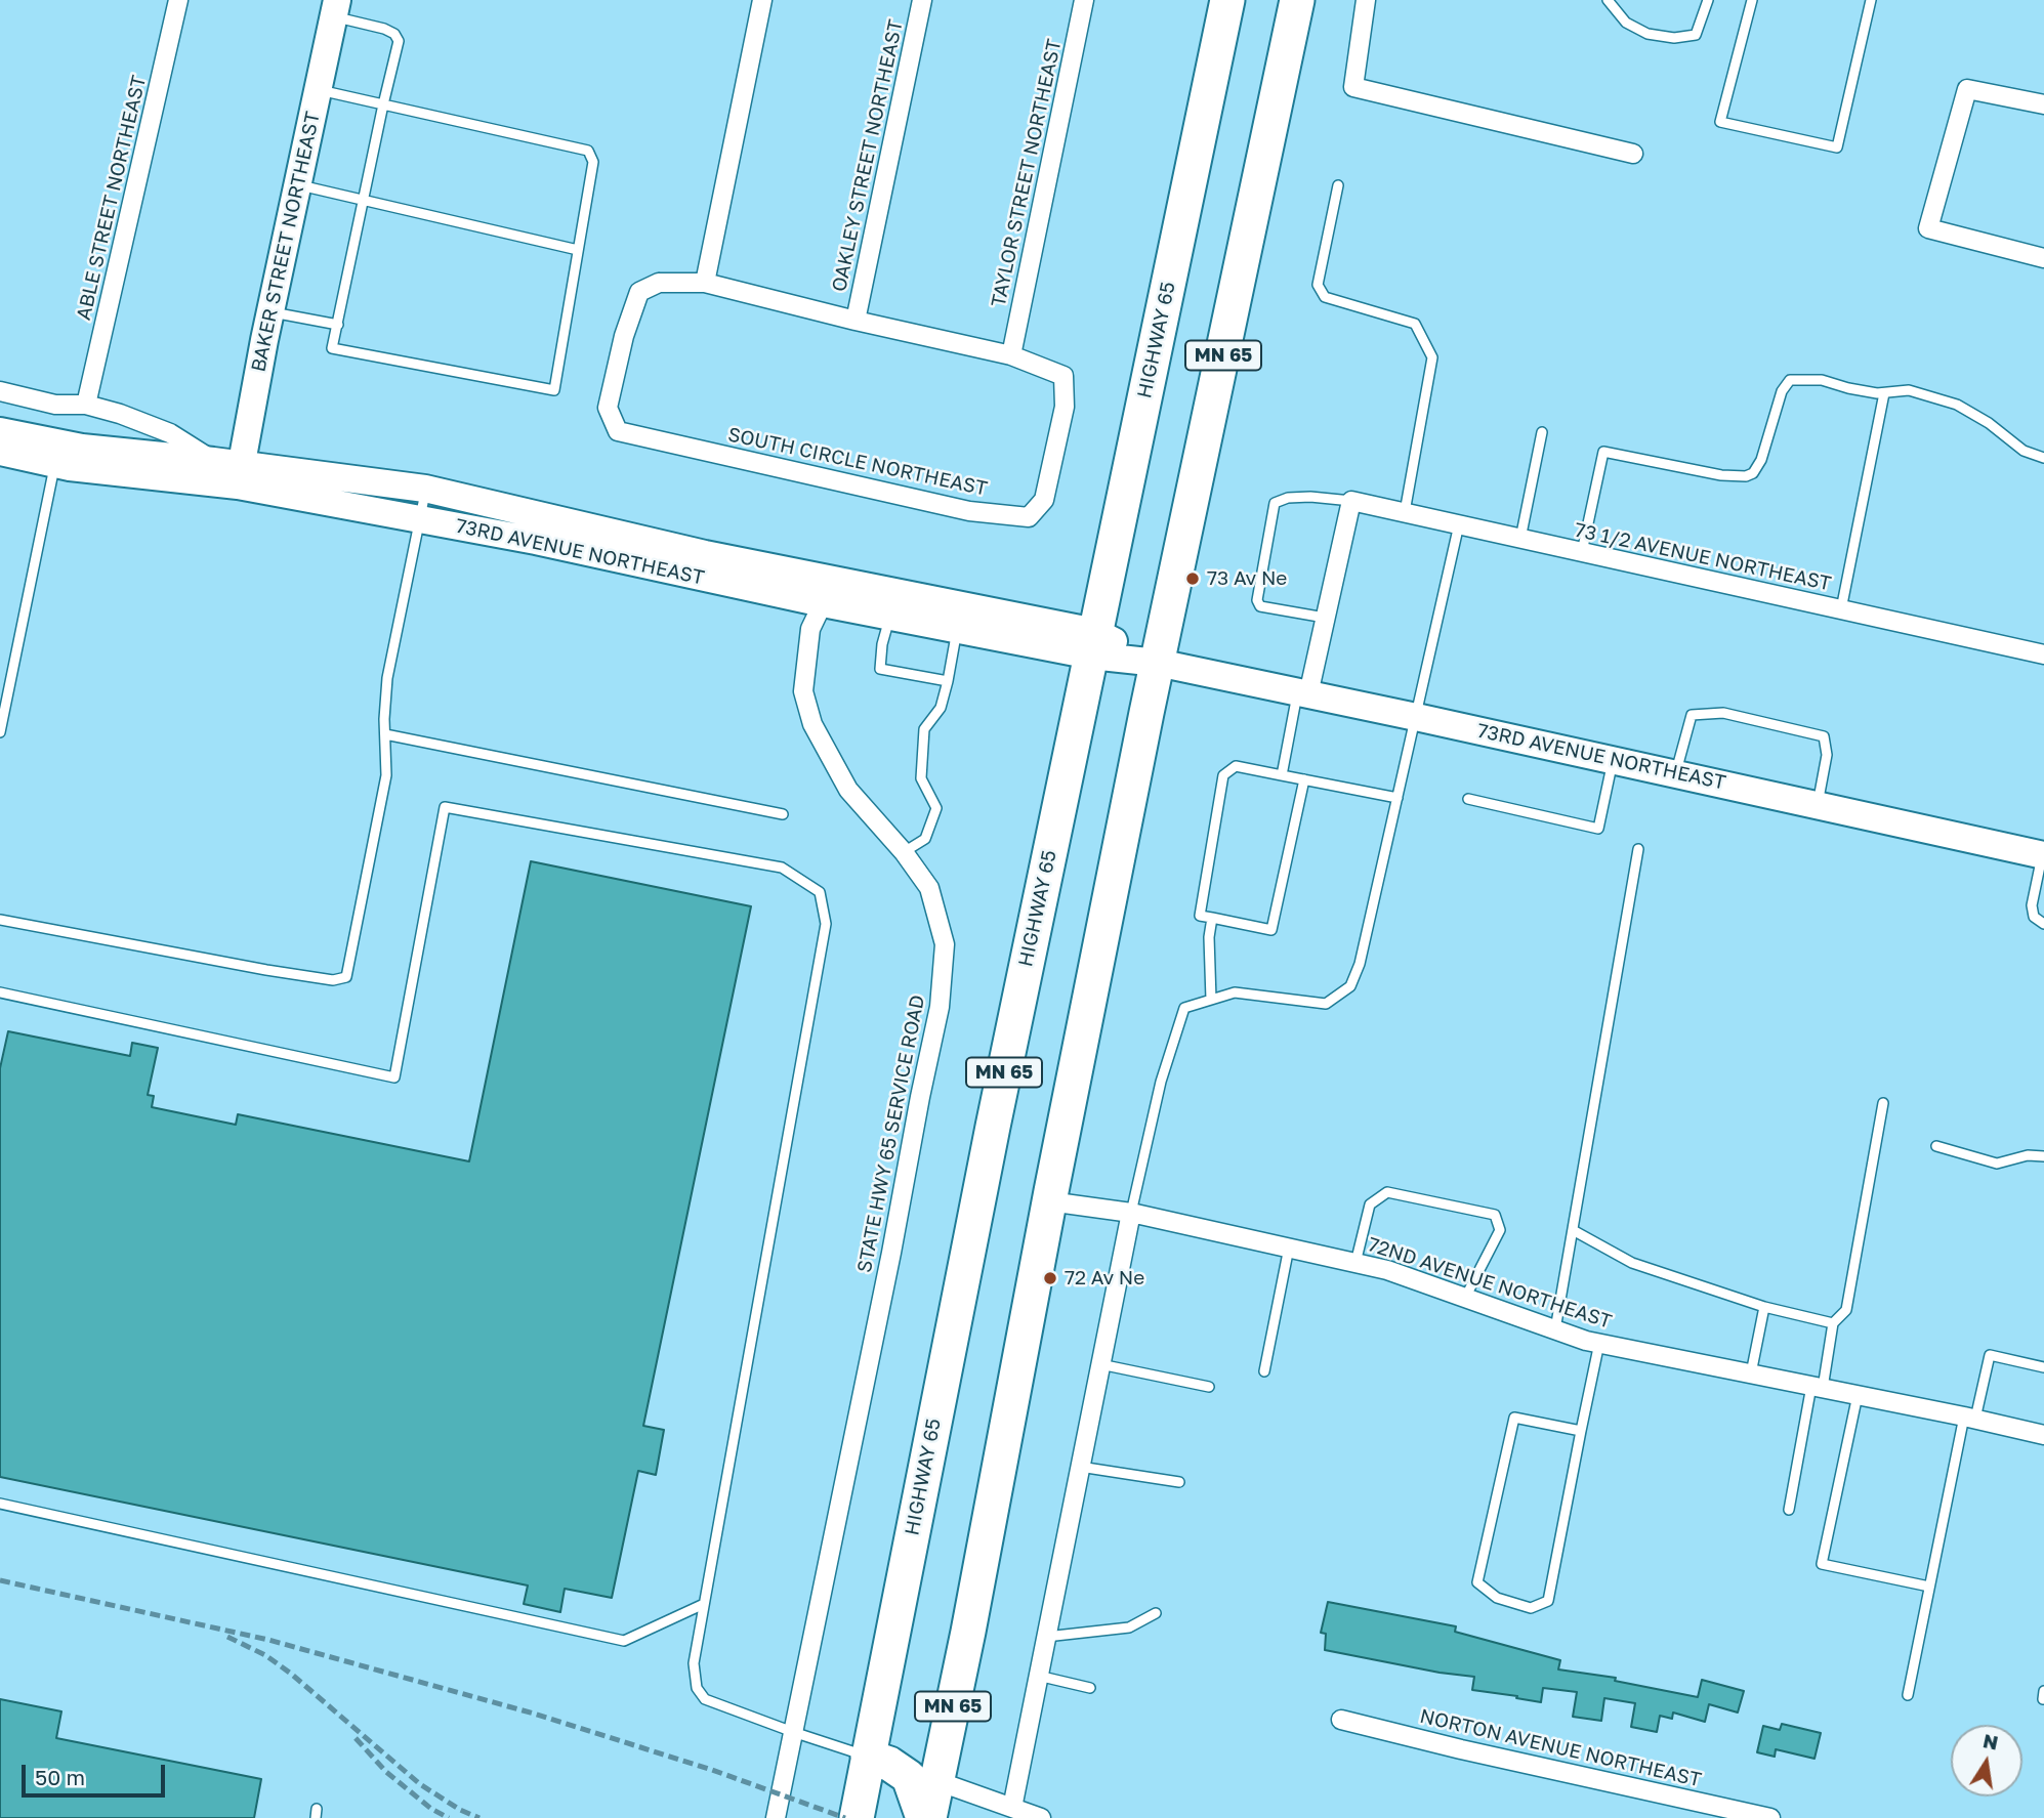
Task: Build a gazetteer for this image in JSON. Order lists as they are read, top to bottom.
{
  "streets": {
    "highway": ["HIGHWAY 65", "MN 65"],
    "street": [
      "OAKLEY STREET NORTHEAST",
      "TAYLOR STREET NORTHEAST",
      "ABLE STREET NORTHEAST",
      "BAKER STREET NORTHEAST",
      "SOUTH CIRCLE NORTHEAST",
      "73RD AVENUE NORTHEAST",
      "73 1/2 AVENUE NORTHEAST",
      "STATE HWY 65 SERVICE ROAD",
      "72ND AVENUE NORTHEAST",
      "NORTON AVENUE NORTHEAST"
    ]
  },
  "crossings": [
    ["OAKLEY STREET NORTHEAST", "SOUTH CIRCLE NORTHEAST"],
    ["TAYLOR STREET NORTHEAST", "SOUTH CIRCLE NORTHEAST"],
    ["ABLE STREET NORTHEAST", "73RD AVENUE NORTHEAST"],
    ["BAKER STREET NORTHEAST", "73RD AVENUE NORTHEAST"],
    ["HIGHWAY 65", "73RD AVENUE NORTHEAST"],
    ["MN 65", "73RD AVENUE NORTHEAST"],
    ["MN 65", "72ND AVENUE NORTHEAST"],
    ["73RD AVENUE NORTHEAST", "STATE HWY 65 SERVICE ROAD"]
  ],
  "places": ["73 Av Ne", "72 Av Ne"],
  "scale_bar": "50 m",
  "north": "top"
}
